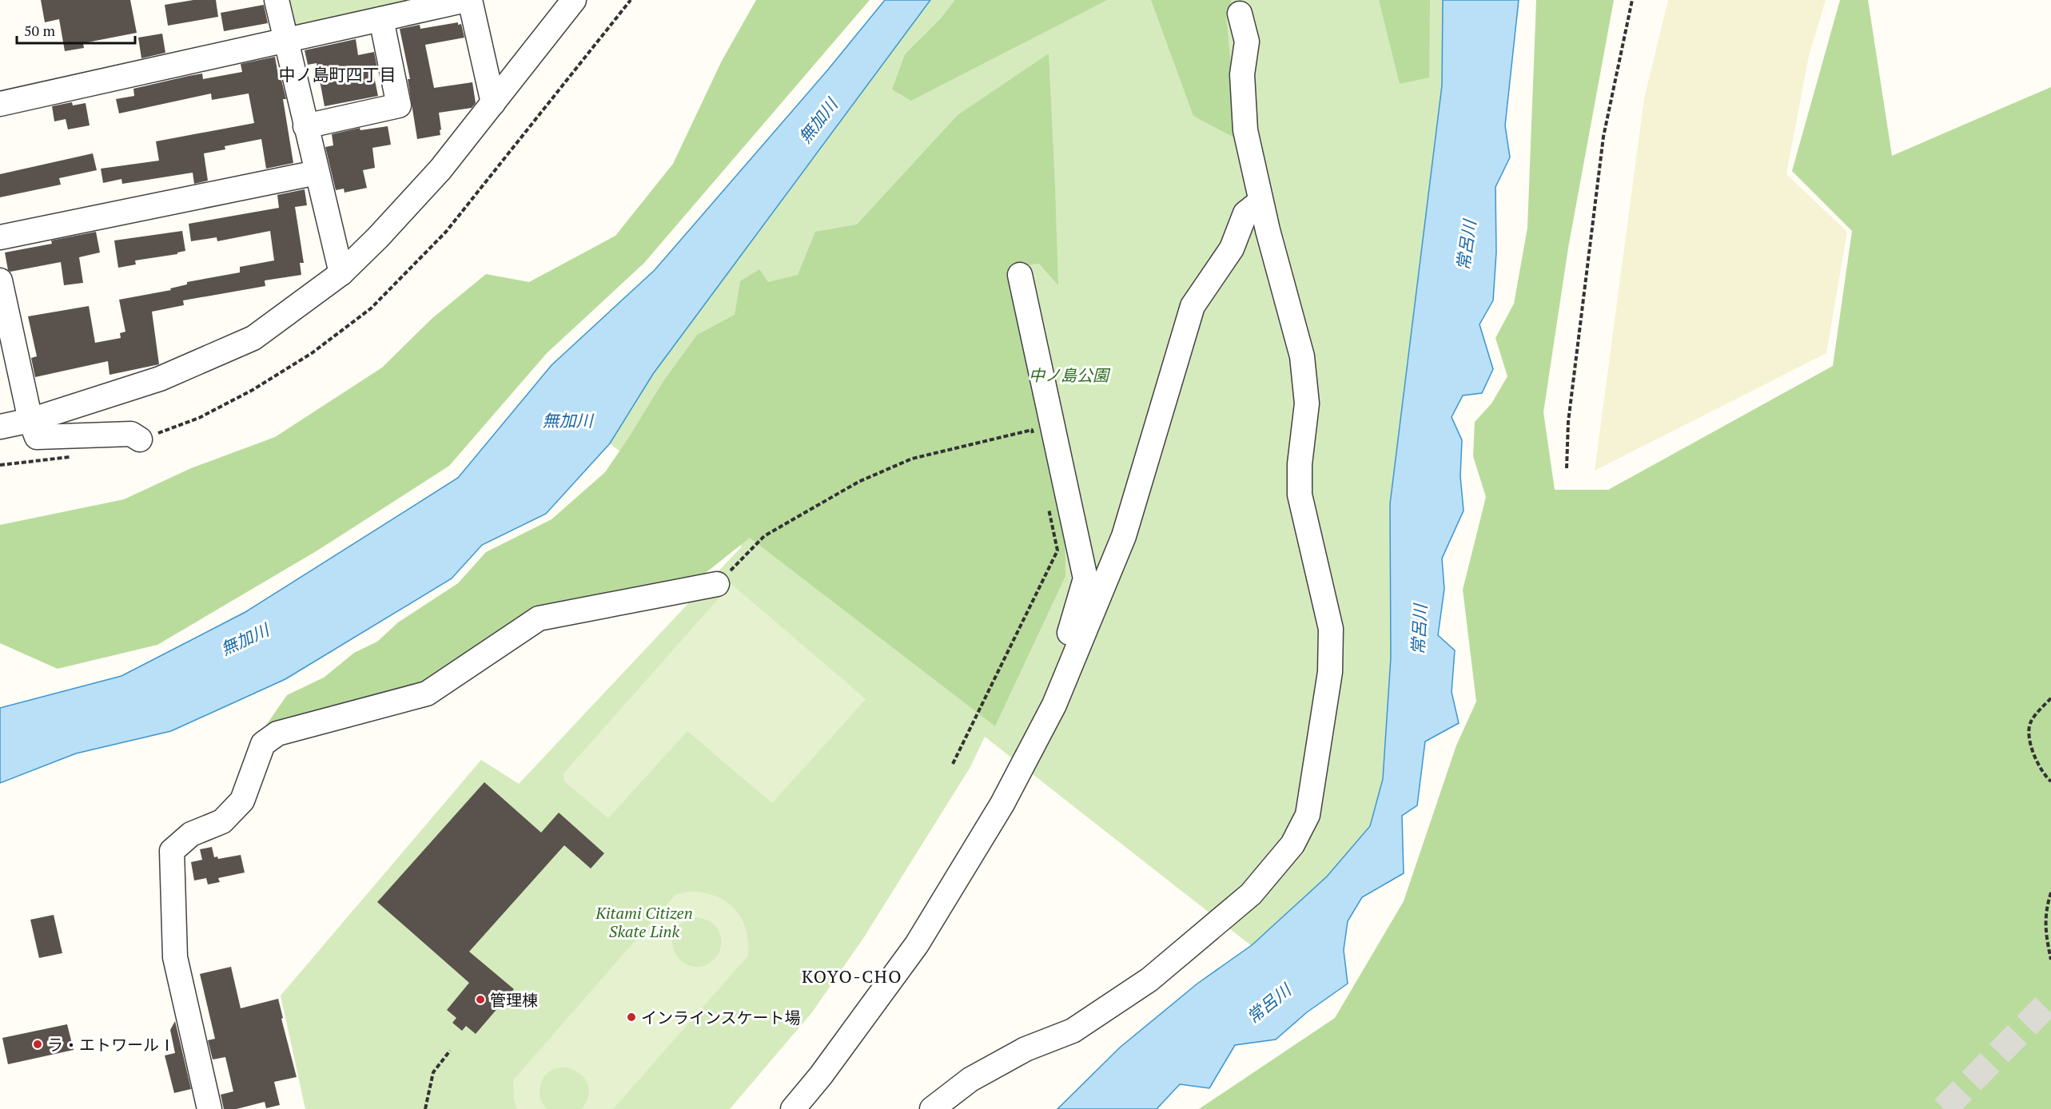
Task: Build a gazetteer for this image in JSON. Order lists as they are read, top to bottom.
{
  "districts": ["中ノ島町四丁目", "KOYO-CHO"],
  "water": ["無加川", "常呂川"],
  "parks": ["中ノ島公園", "Kitami Citizen Skate Link"],
  "places": ["管理棟", "インラインスケート場", "ラ・エトワールⅠ"],
  "scale_bar": "50 m"
}
